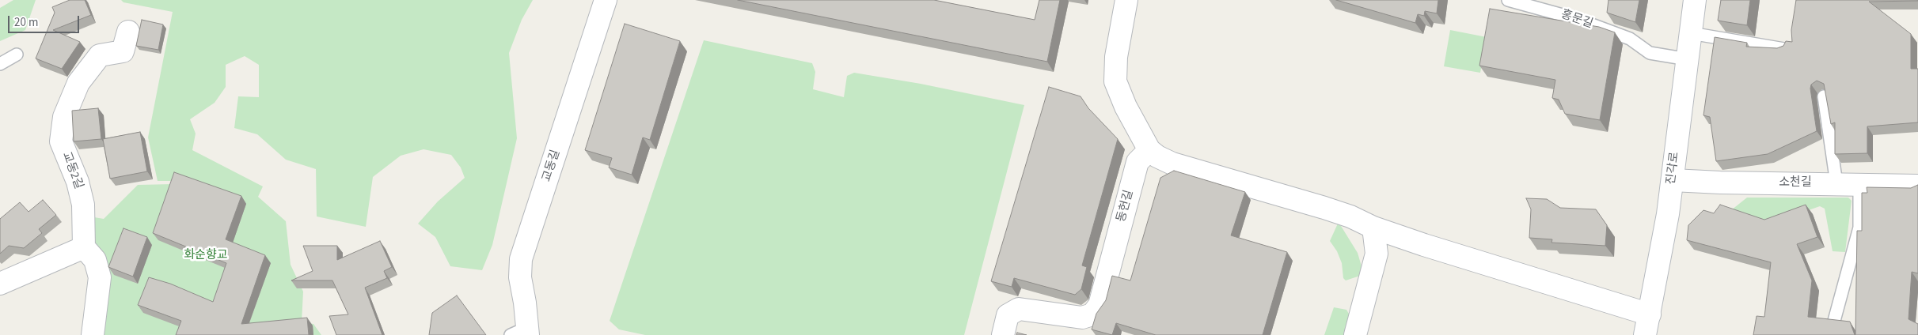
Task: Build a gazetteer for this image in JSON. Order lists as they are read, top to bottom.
{
  "streets": {
    "street": [
      "교동길",
      "진각로",
      "교동2길",
      "소천길",
      "동헌길"
    ],
    "lane": ["홍문길"]
  },
  "crossings": [
    ["홍문길", "진각로"],
    ["진각로", "소천길"]
  ],
  "parks": ["화순향교"],
  "scale_bar": "20 m"
}
